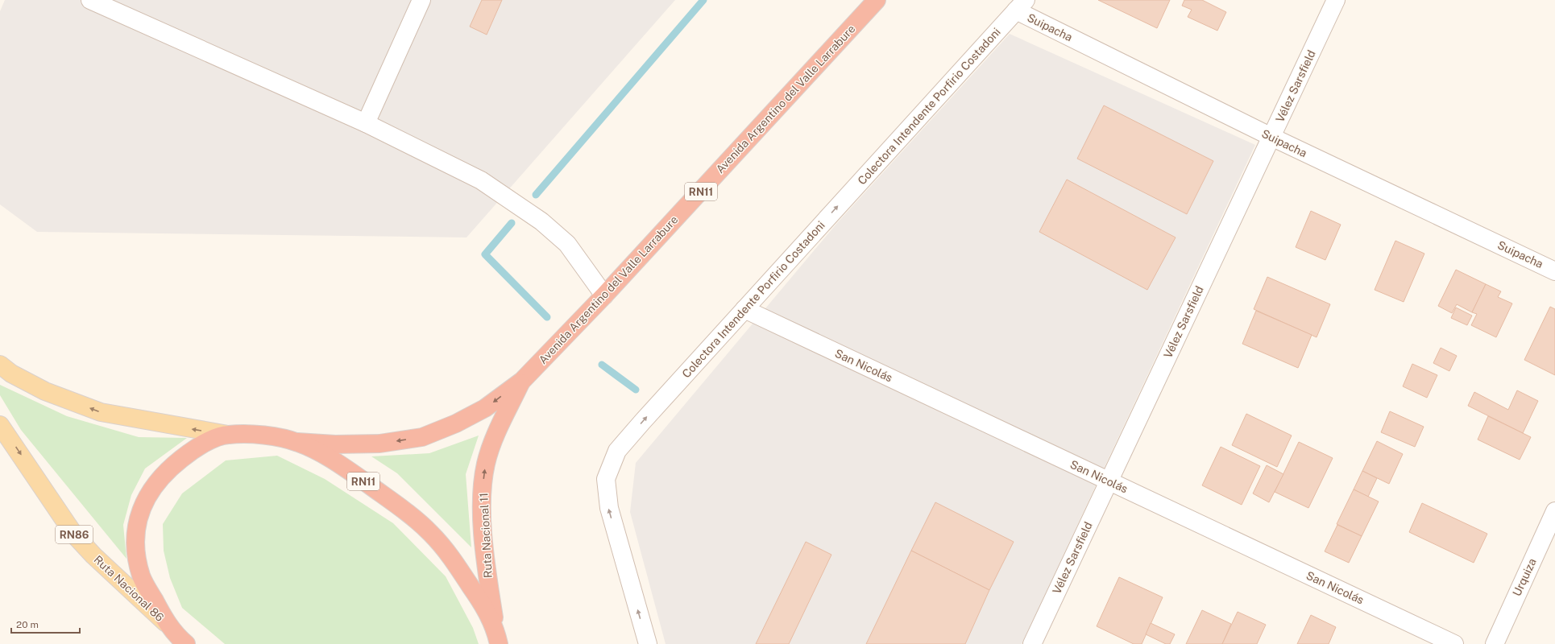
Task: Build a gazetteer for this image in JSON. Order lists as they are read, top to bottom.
{
  "streets": {
    "highway": ["Avenida Argentino del Valle Larrabure", "RN11", "Ruta Nacional 11"],
    "main road": ["RN86", "Ruta Nacional 86"],
    "street": [
      "Suipacha",
      "Vélez Sarsfield",
      "Colectora Intendente Porfirio Costadoni",
      "San Nicolás",
      "Urquiza"
    ]
  },
  "crossings": [
    ["Suipacha", "Vélez Sarsfield"],
    ["Suipacha", "Colectora Intendente Porfirio Costadoni"],
    ["Vélez Sarsfield", "San Nicolás"],
    ["Avenida Argentino del Valle Larrabure", "Ruta Nacional 11"],
    ["Colectora Intendente Porfirio Costadoni", "San Nicolás"],
    ["Ruta Nacional 11", "Ruta Nacional 86"]
  ],
  "one_way": ["Colectora Intendente Porfirio Costadoni", "Ruta Nacional 86"],
  "scale_bar": "20 m"
}
